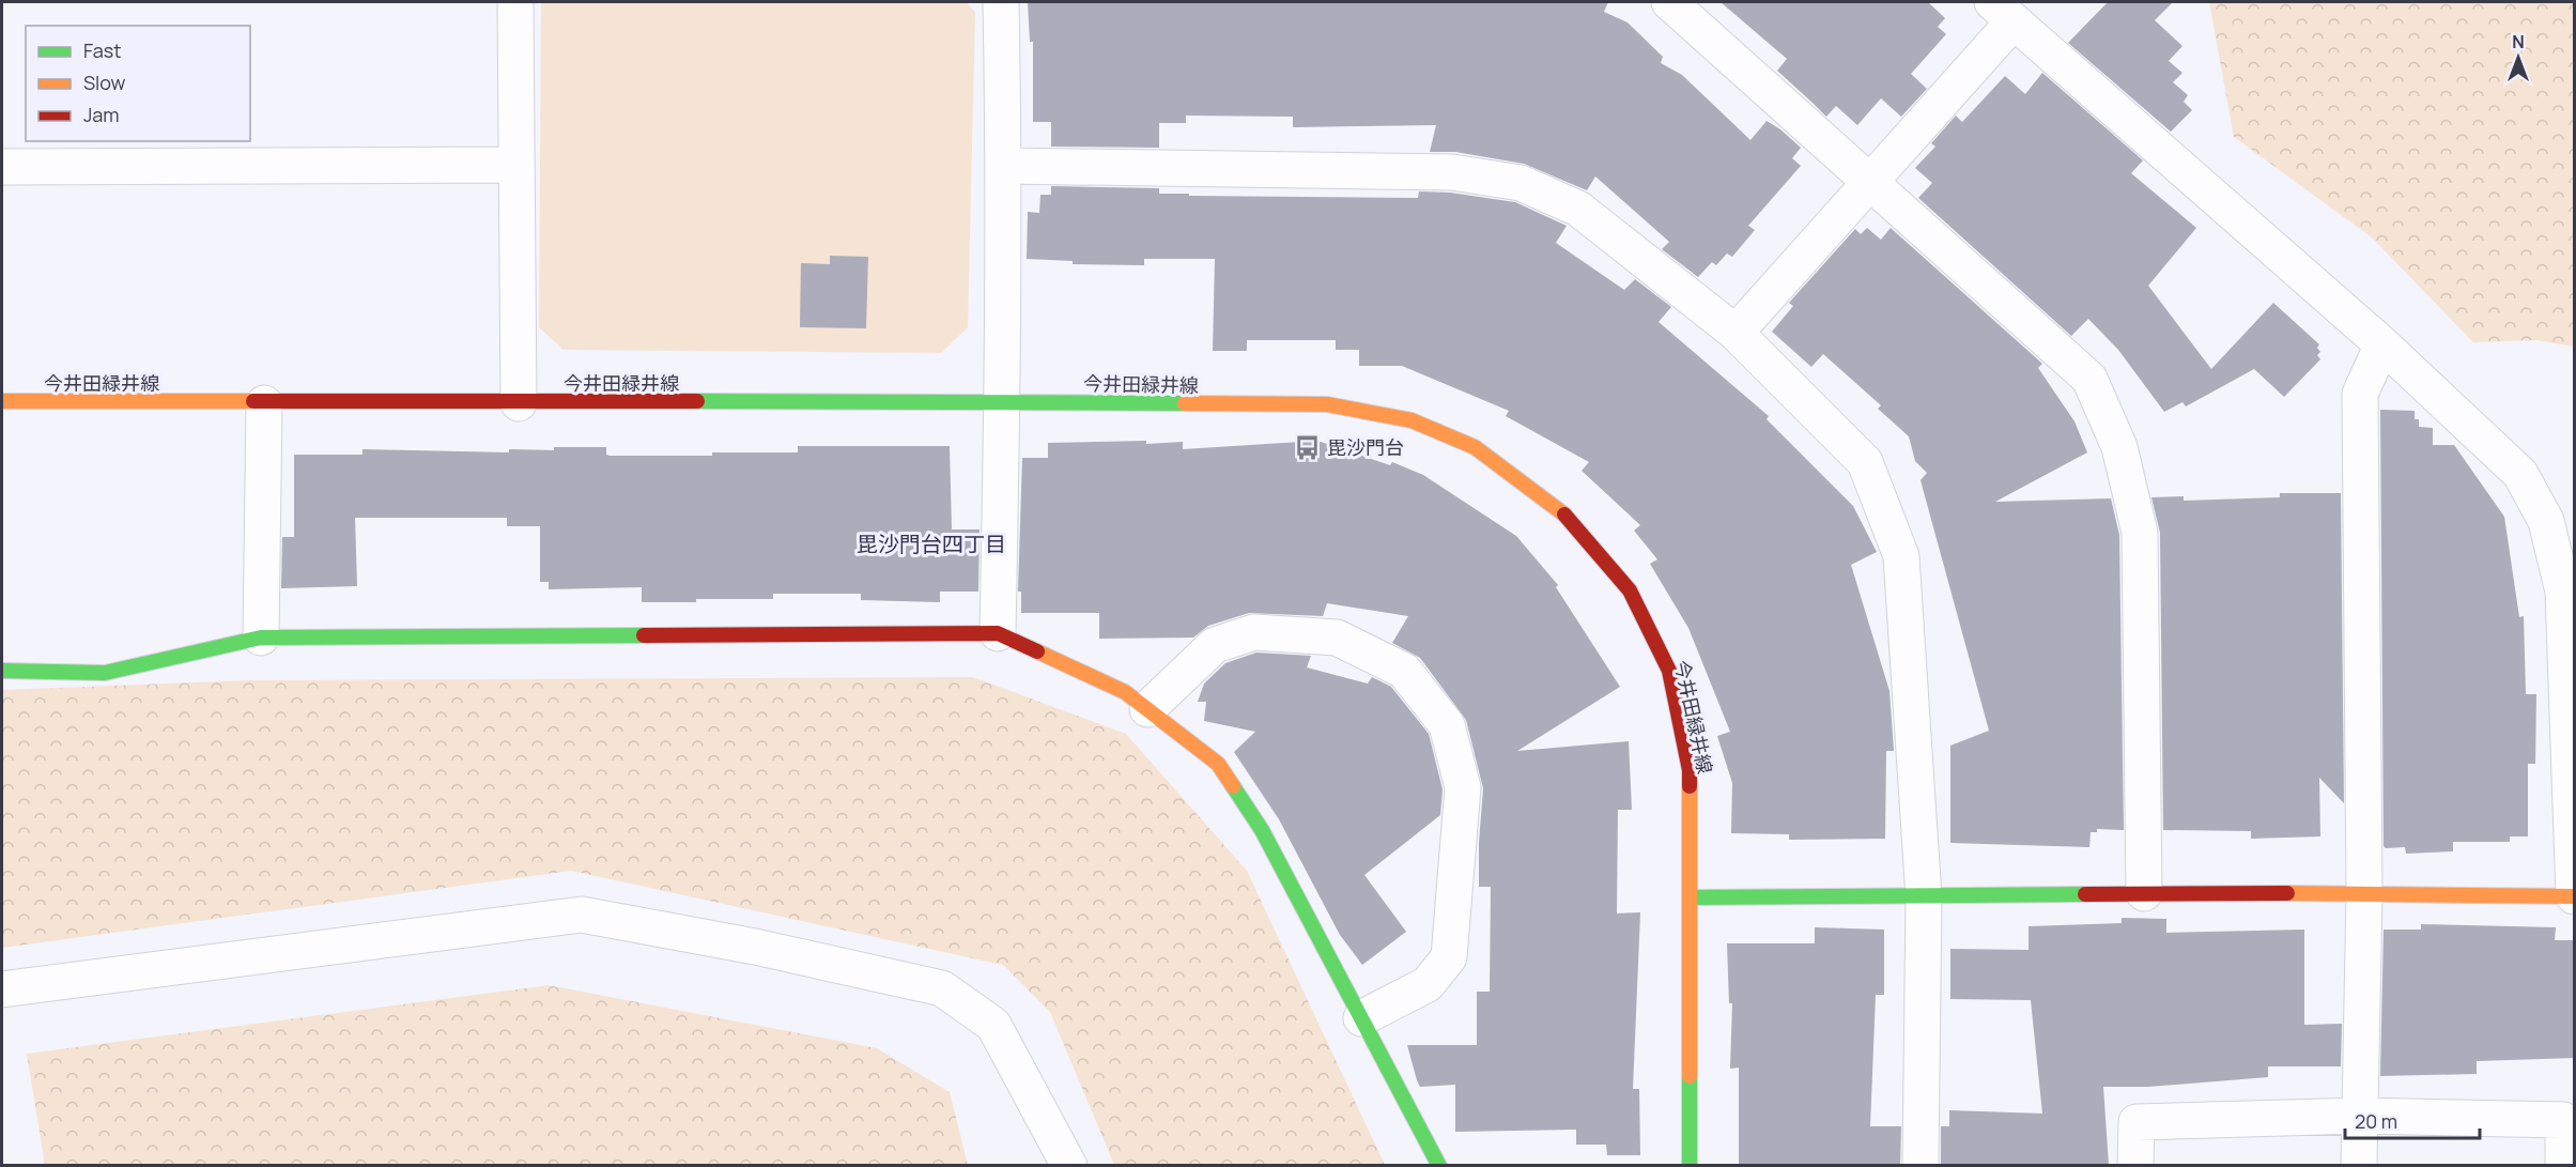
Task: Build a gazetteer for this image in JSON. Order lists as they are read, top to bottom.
{
  "streets": {
    "street": ["今井田緑井線"]
  },
  "districts": ["毘沙門台四丁目"],
  "places": {
    "bus stop": ["毘沙門台"]
  },
  "legend": ["Fast", "Slow", "Jam"],
  "scale_bar": "20 m",
  "north": "top"
}
